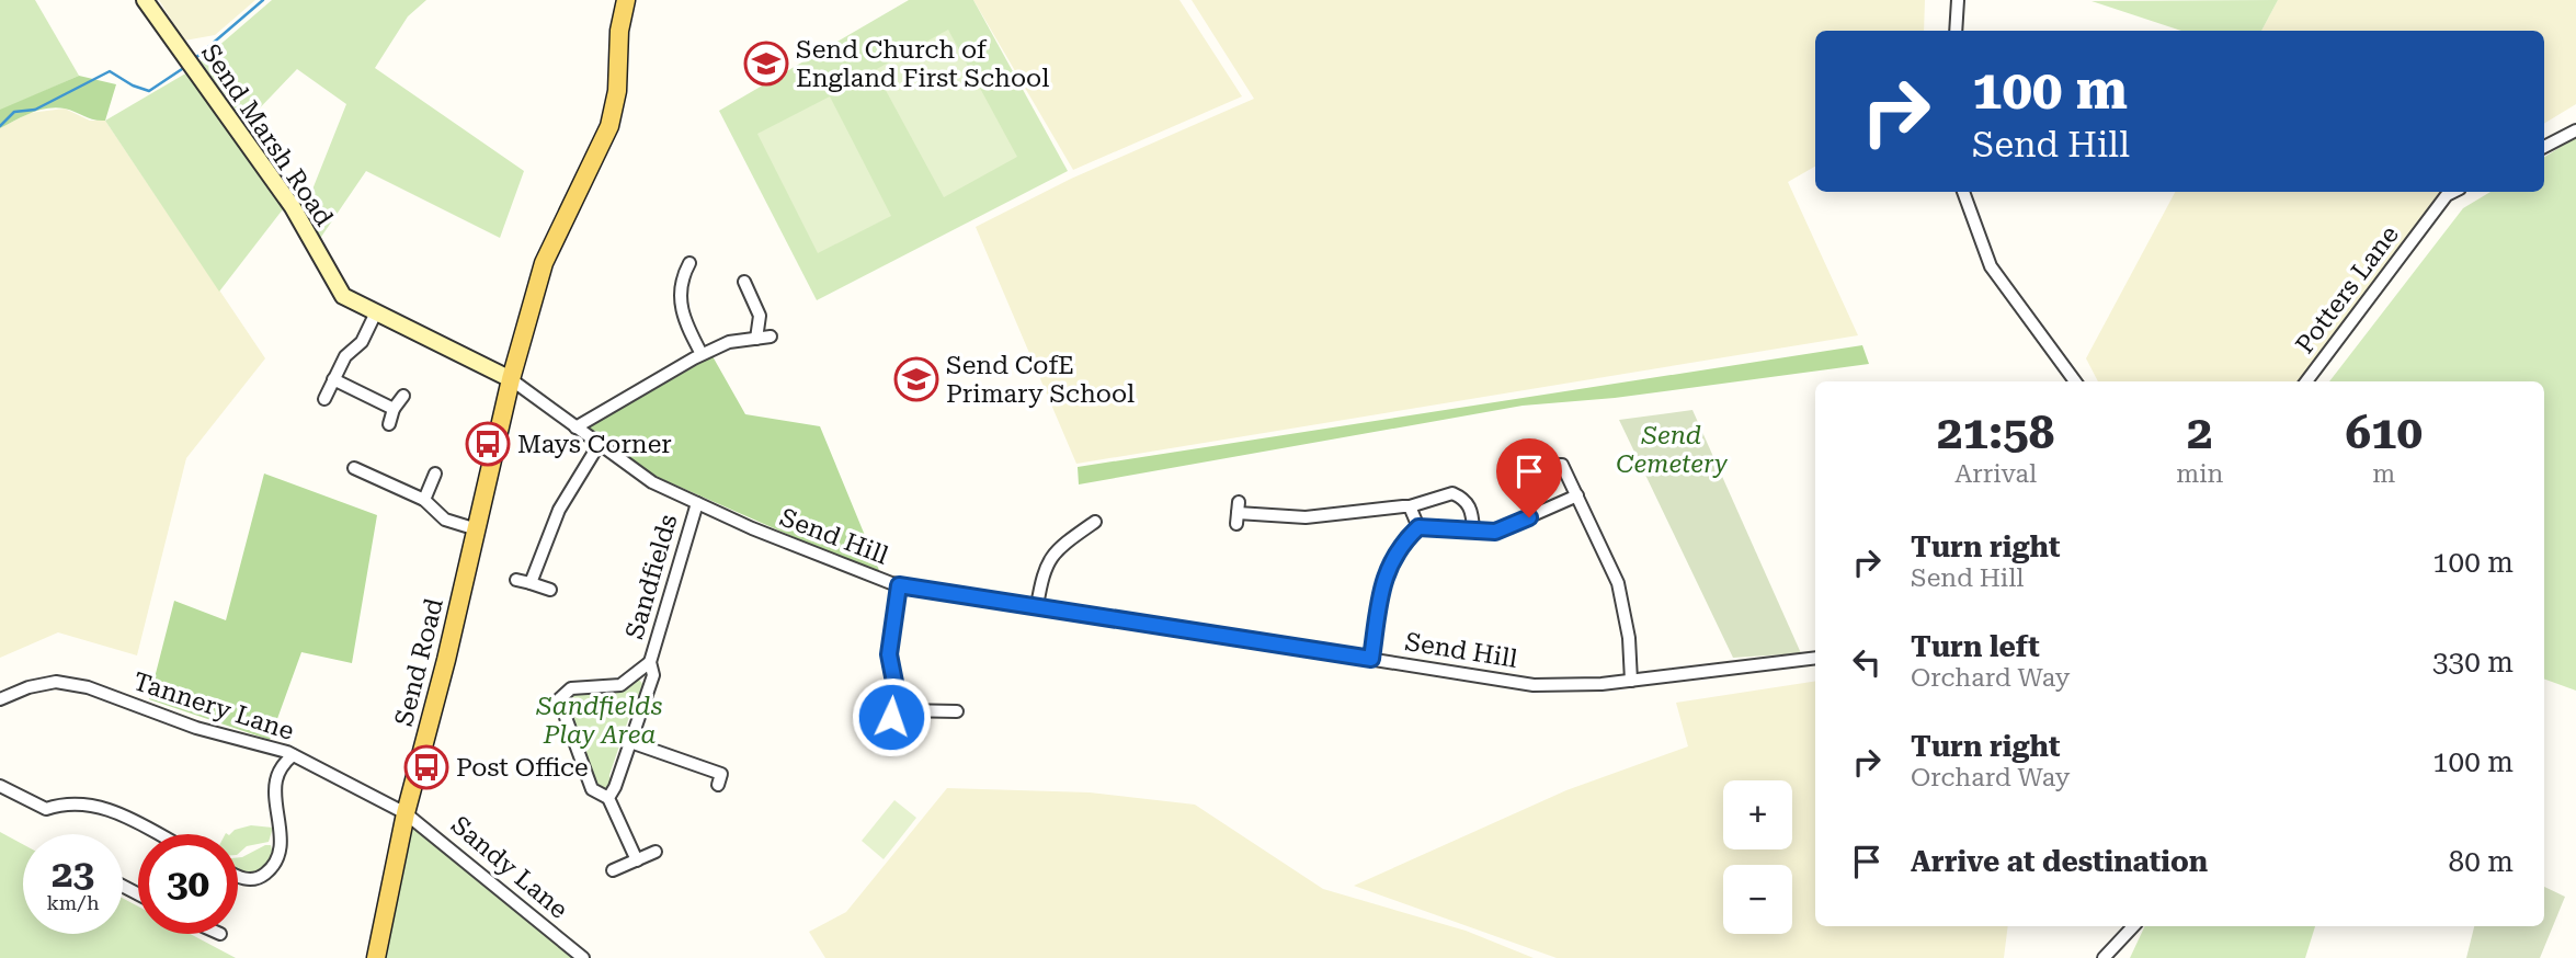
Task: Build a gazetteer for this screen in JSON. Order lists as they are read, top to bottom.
{
  "streets": {
    "main road": ["Send Marsh Road", "Send Road"],
    "street": [
      "Potters Lane",
      "Send Hill",
      "Sandfields",
      "Tannery Lane",
      "Sandy Lane"
    ]
  },
  "crossings": [
    ["Send Marsh Road", "Send Hill"],
    ["Send Marsh Road", "Send Road"],
    ["Send Hill", "Sandfields"],
    ["Send Hill", "Send Road"],
    ["Send Road", "Tannery Lane"],
    ["Send Road", "Sandy Lane"],
    ["Tannery Lane", "Sandy Lane"]
  ],
  "parks": ["Send Cemetery", "Sandfields Play Area"],
  "places": {
    "school or university": ["Send Church of England First School", "Send CofE Primary School"],
    "bus stop": ["Mays Corner", "Post Office"]
  },
  "page": {
    "turn": ["100 m", "Send Hill"],
    "eta": [
      "21:58",
      "Arrival",
      "2",
      "min",
      "610",
      "m"
    ],
    "list": [
      {
        "name": "Turn right",
        "note": "Send Hill",
        "value": "100 m"
      },
      {
        "name": "Turn left",
        "note": "Orchard Way",
        "value": "330 m"
      },
      {
        "name": "Turn right",
        "note": "Orchard Way",
        "value": "100 m"
      },
      {
        "name": "Arrive at destination",
        "value": "80 m"
      }
    ],
    "map_buttons": ["+", "−"],
    "speed": "23 km/h",
    "limit": "30"
  }
}
